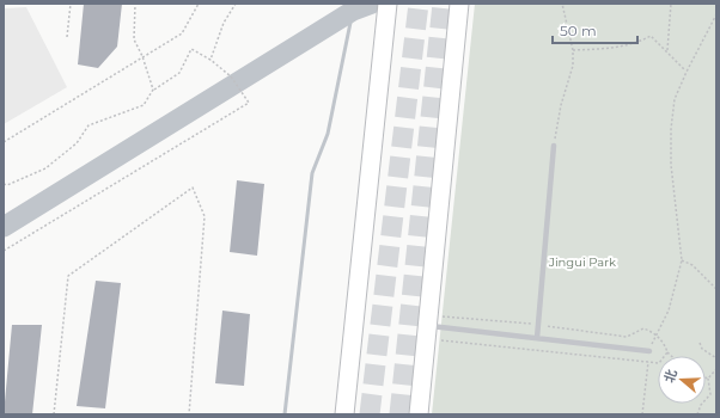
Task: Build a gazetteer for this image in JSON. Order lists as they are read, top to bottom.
{
  "parks": ["Jingui Park"],
  "scale_bar": "50 m",
  "north": "left"
}
